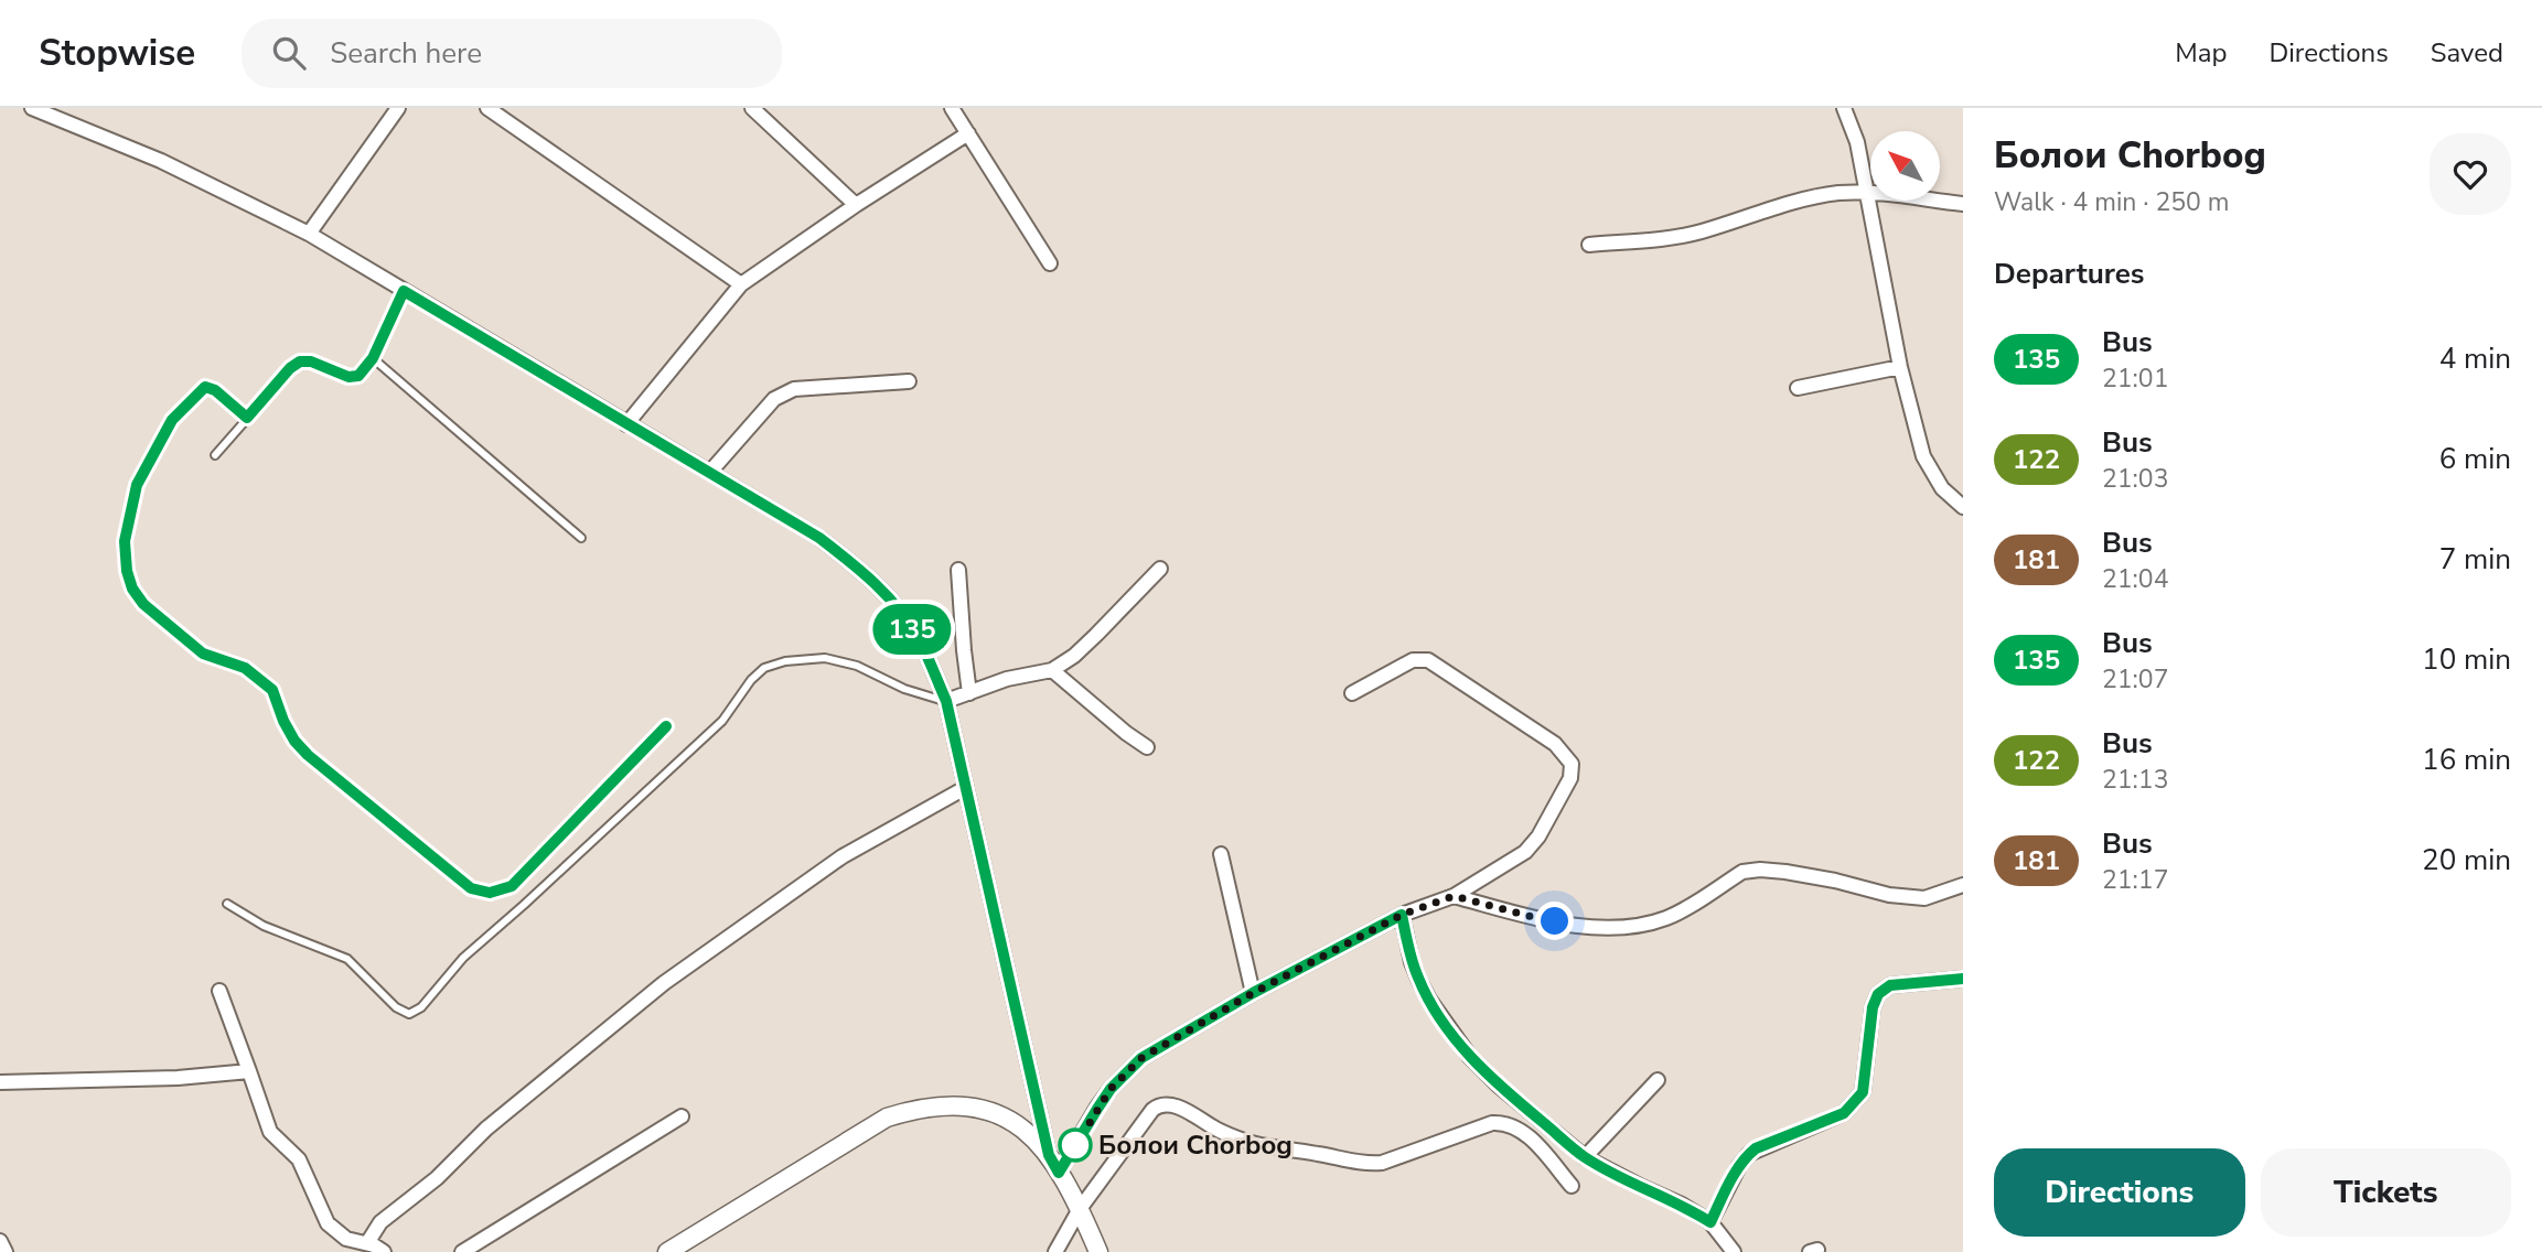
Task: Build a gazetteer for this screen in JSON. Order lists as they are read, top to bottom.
{
  "places": ["Болои Chorbog"],
  "lines": ["bus line 135"],
  "north": "top left",
  "page": {
    "header": "Stopwise",
    "search": "Search here",
    "nav": ["Map", "Directions", "Saved"],
    "on_map": "135",
    "heading": [
      ["Болои Chorbog", "Walk · 4 min · 250 m"],
      "Departures"
    ],
    "list": [
      {
        "mark": "135",
        "name": "Bus",
        "note": "21:01",
        "value": "4 min"
      },
      {
        "mark": "122",
        "name": "Bus",
        "note": "21:03",
        "value": "6 min"
      },
      {
        "mark": "181",
        "name": "Bus",
        "note": "21:04",
        "value": "7 min"
      },
      {
        "mark": "135",
        "name": "Bus",
        "note": "21:07",
        "value": "10 min"
      },
      {
        "mark": "122",
        "name": "Bus",
        "note": "21:13",
        "value": "16 min"
      },
      {
        "mark": "181",
        "name": "Bus",
        "note": "21:17",
        "value": "20 min"
      }
    ],
    "buttons": ["Directions", "Tickets"]
  }
}
